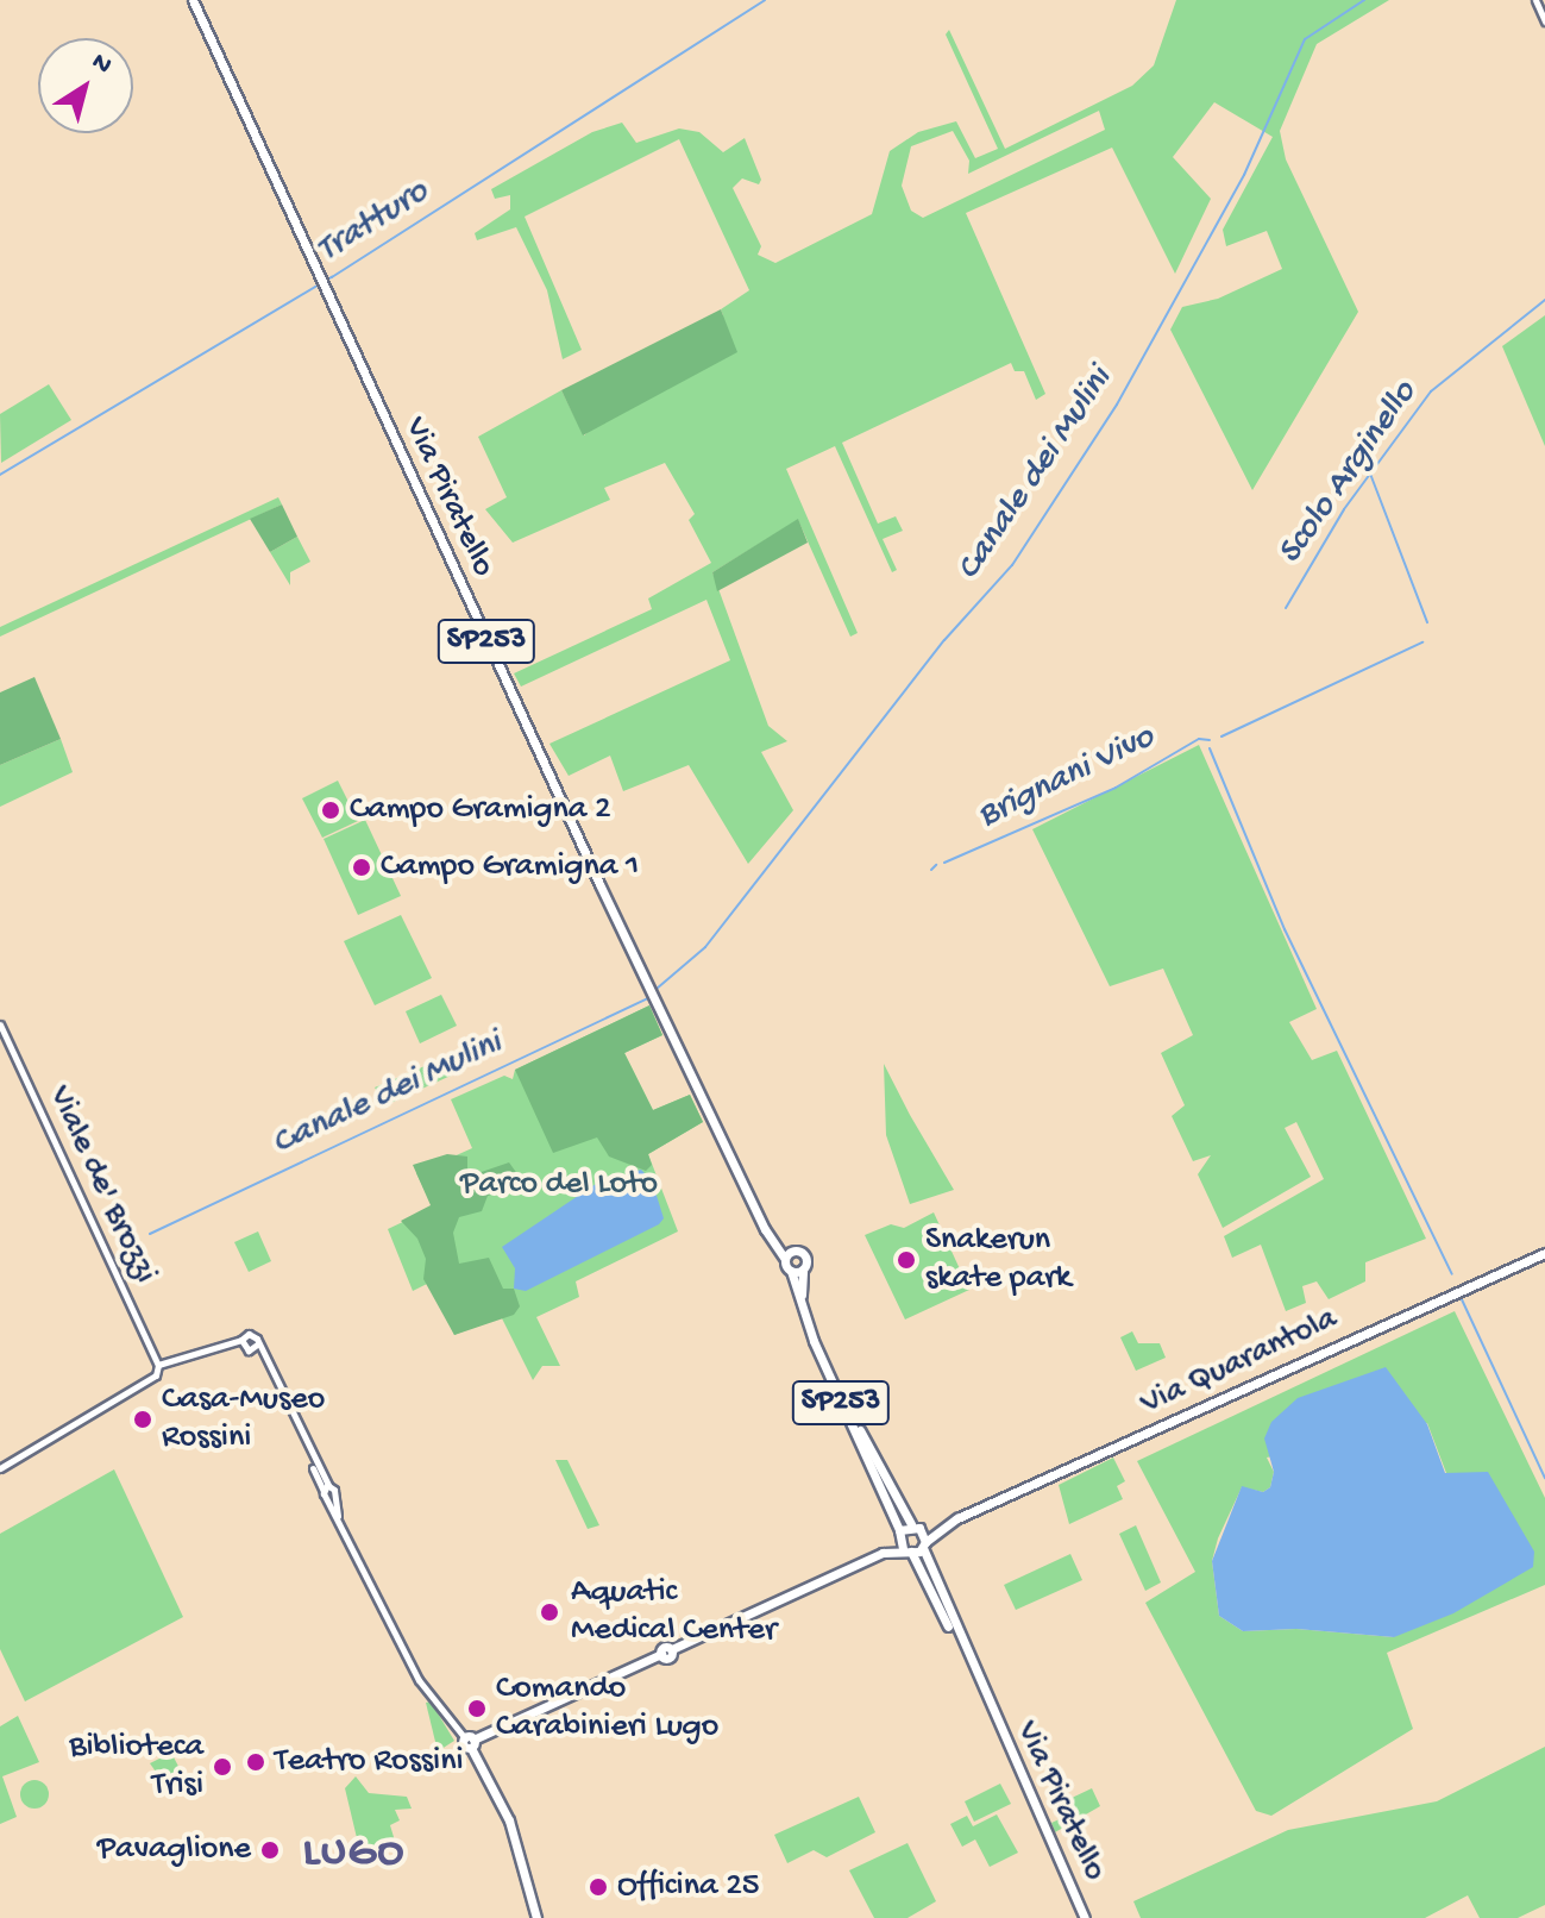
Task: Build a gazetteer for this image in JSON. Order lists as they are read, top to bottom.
{
  "streets": {
    "main road": ["Via Piratello", "SP253", "Via Quarantola"],
    "street": ["Viale de' Brozzi"]
  },
  "crossings": [
    ["Via Piratello", "Via Quarantola"]
  ],
  "districts": ["LUGO"],
  "water": [
    "Tratturo",
    "Scolo Arginello",
    "Canale dei Mulini",
    "Brignani Vivo"
  ],
  "parks": ["Parco del Loto"],
  "places": [
    "Campo Gramigna 2",
    "Campo Gramigna 1",
    "Snakerun skate park",
    "Casa-Museo Rossini",
    "Aquatic Medical Center",
    "Comando Carabinieri Lugo",
    "Teatro Rossini",
    "Biblioteca Trisi",
    "Pavaglione",
    "Officina 25"
  ],
  "north": "top right"
}
